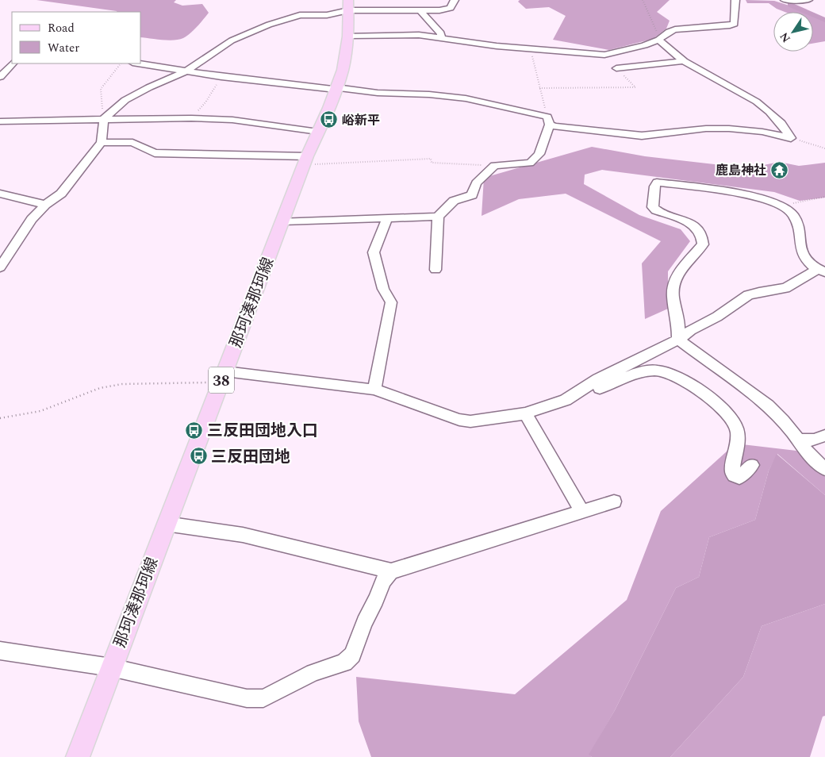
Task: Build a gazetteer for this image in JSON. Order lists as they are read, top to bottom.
{
  "streets": {
    "main road": ["那珂湊那珂線", "38"]
  },
  "places": {
    "bus stop": ["峪新平", "三反田団地入口", "三反田団地"],
    "temple": ["鹿島神社"]
  },
  "legend": ["Road", "Water"],
  "north": "bottom left"
}
